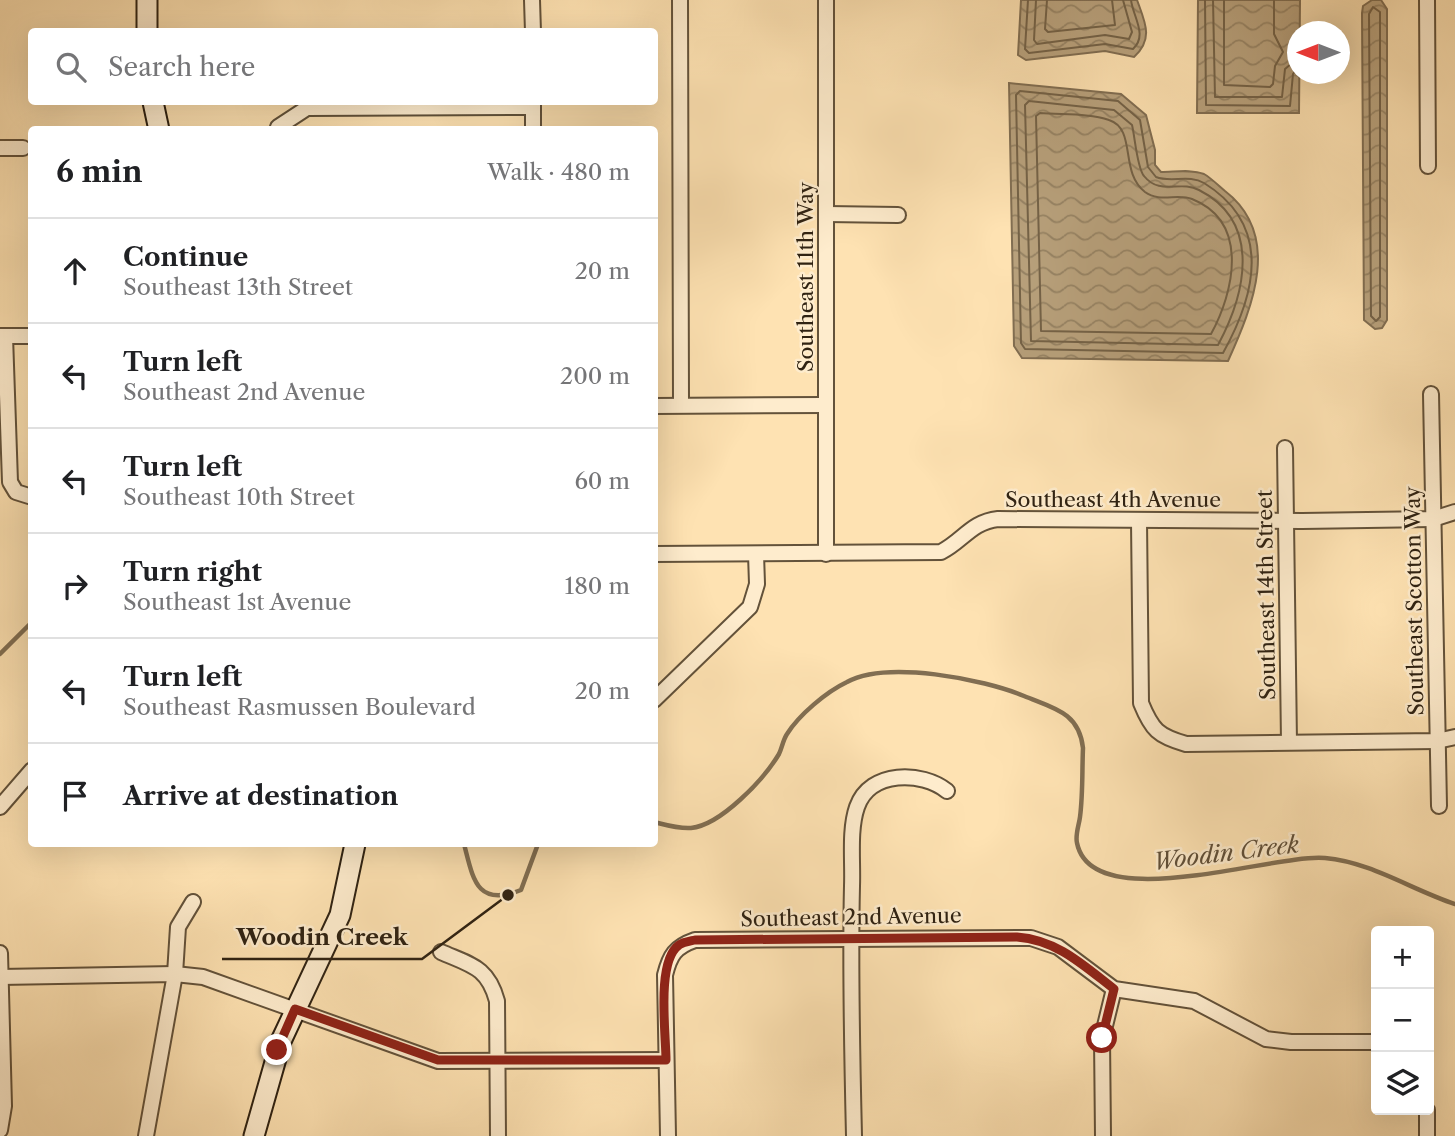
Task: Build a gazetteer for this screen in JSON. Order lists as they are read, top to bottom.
{
  "streets": {
    "street": [
      "Southeast 11th Way",
      "Southeast 4th Avenue",
      "Southeast 14th Street",
      "Southeast Scotton Way",
      "Southeast 2nd Avenue"
    ]
  },
  "crossings": [
    ["Southeast 11th Way", "Southeast 4th Avenue"],
    ["Southeast 4th Avenue", "Southeast 14th Street"],
    ["Southeast 4th Avenue", "Southeast Scotton Way"]
  ],
  "water": ["Woodin Creek"],
  "places": ["Woodin Creek"],
  "north": "left",
  "page": {
    "search": "Search here",
    "heading": ["6 min", "Walk · 480 m"],
    "list": [
      ["Continue", "Southeast 13th Street", "20 m"],
      ["Turn left", "Southeast 2nd Avenue", "200 m"],
      ["Turn left", "Southeast 10th Street", "60 m"],
      ["Turn right", "Southeast 1st Avenue", "180 m"],
      ["Turn left", "Southeast Rasmussen Boulevard", "20 m"],
      "Arrive at destination"
    ],
    "map_buttons": ["+", "−"]
  }
}
